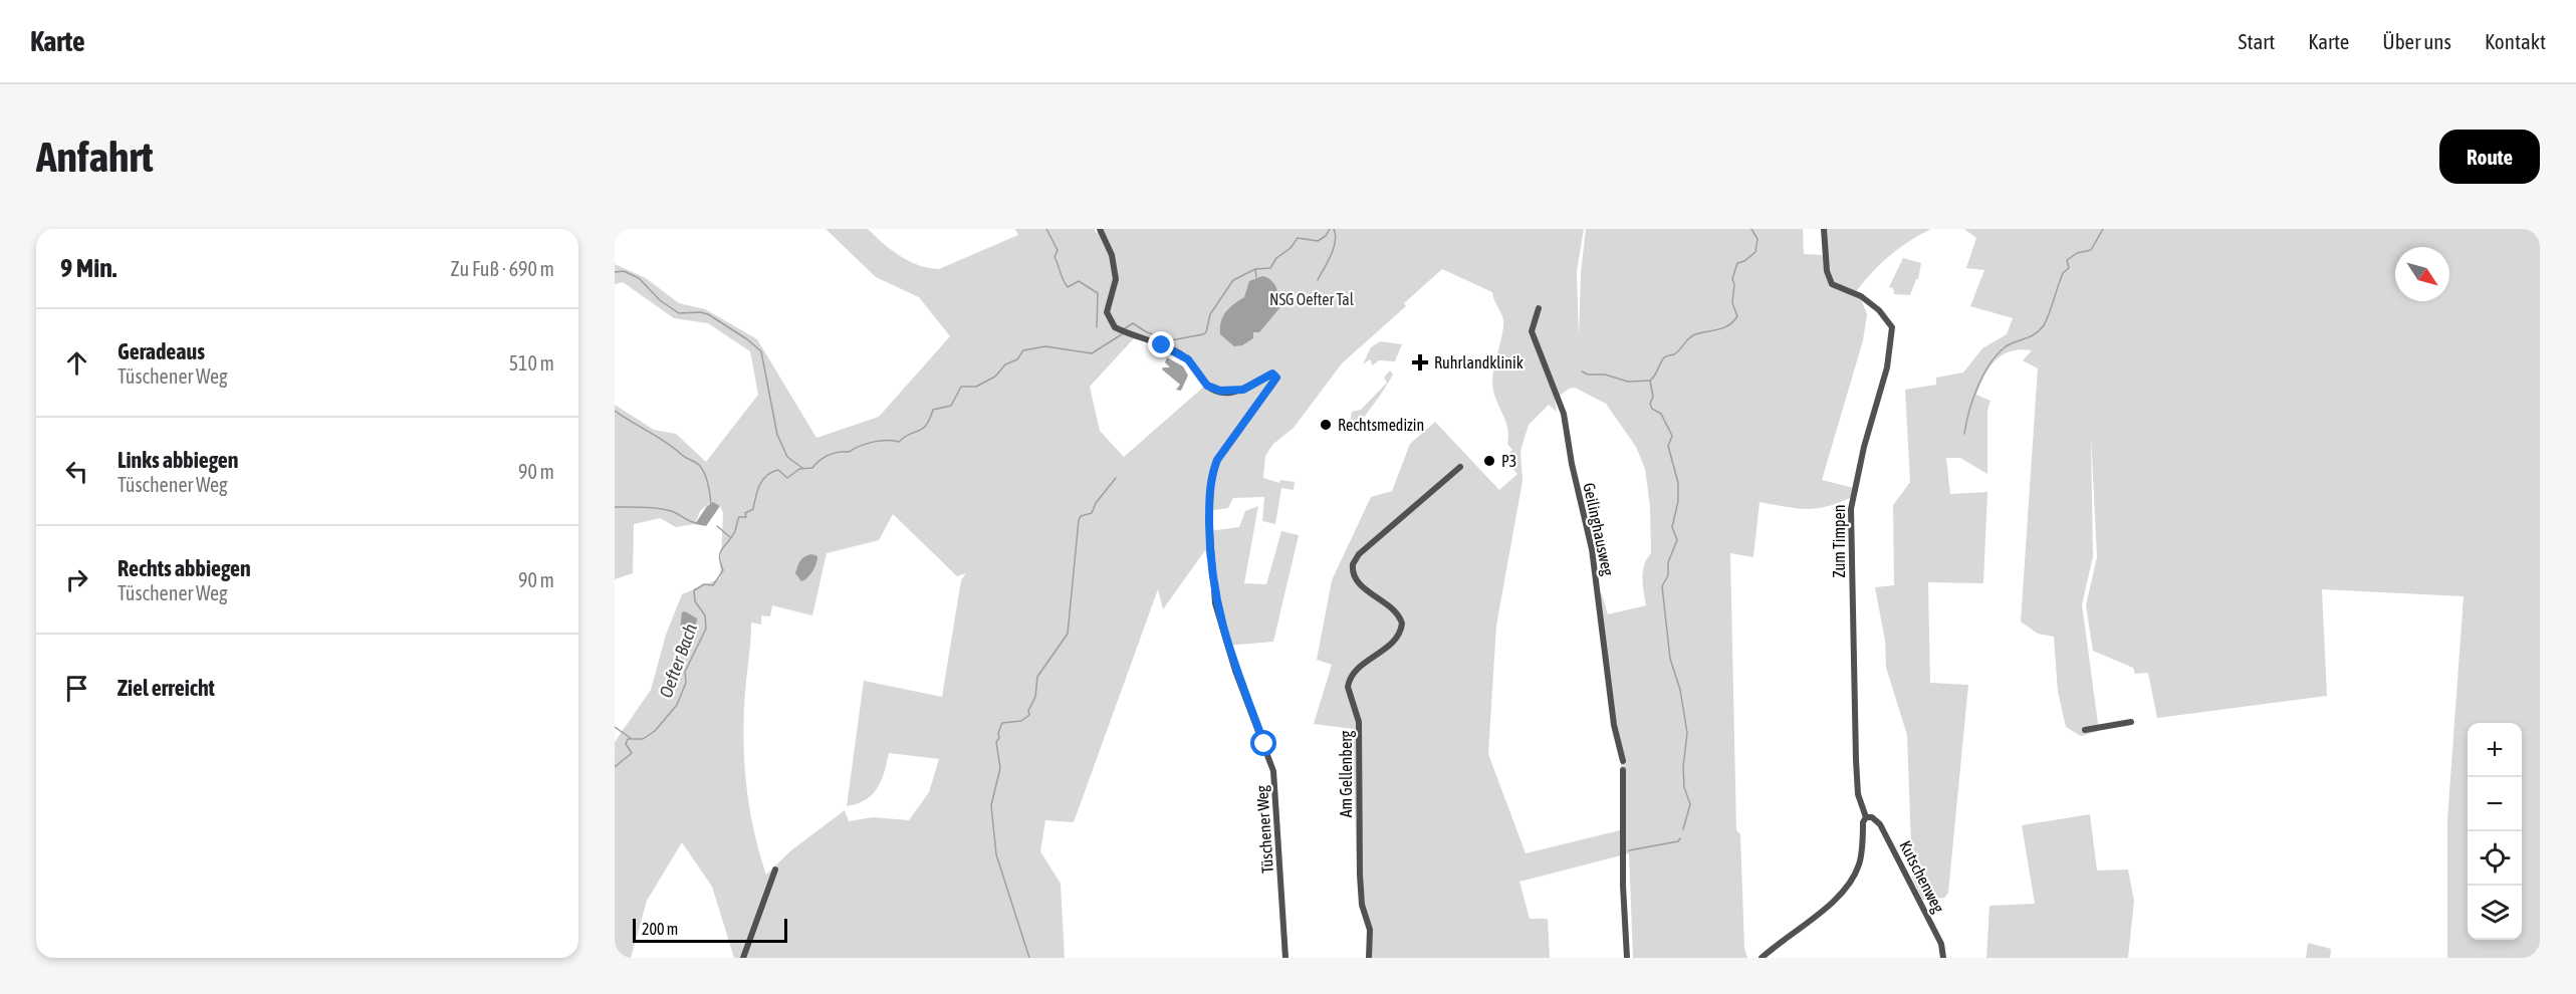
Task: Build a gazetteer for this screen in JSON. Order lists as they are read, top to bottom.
{
  "streets": {
    "street": [
      "Geilinghausweg",
      "Zum Timpen",
      "Am Gellenberg",
      "Tüschener Weg",
      "Kutschenweg"
    ]
  },
  "crossings": [
    ["Zum Timpen", "Kutschenweg"]
  ],
  "water": ["Oefter Bach"],
  "parks": ["NSG Oefter Tal"],
  "places": {
    "health": ["Ruhrlandklinik"],
    "other": ["Rechtsmedizin", "P3"]
  },
  "scale_bar": "200 m",
  "north": "bottom right",
  "page": {
    "header": "Karte",
    "nav": [
      "Start",
      "Karte",
      "Über uns",
      "Kontakt"
    ],
    "buttons": "Route",
    "title": "Anfahrt",
    "heading": ["9 Min.", "Zu Fuß · 690 m"],
    "list": [
      ["Geradeaus", "Tüschener Weg", "510 m"],
      ["Links abbiegen", "Tüschener Weg", "90 m"],
      ["Rechts abbiegen", "Tüschener Weg", "90 m"],
      "Ziel erreicht"
    ],
    "map_buttons": ["+", "−"],
    "scale": "200 m"
  }
}
